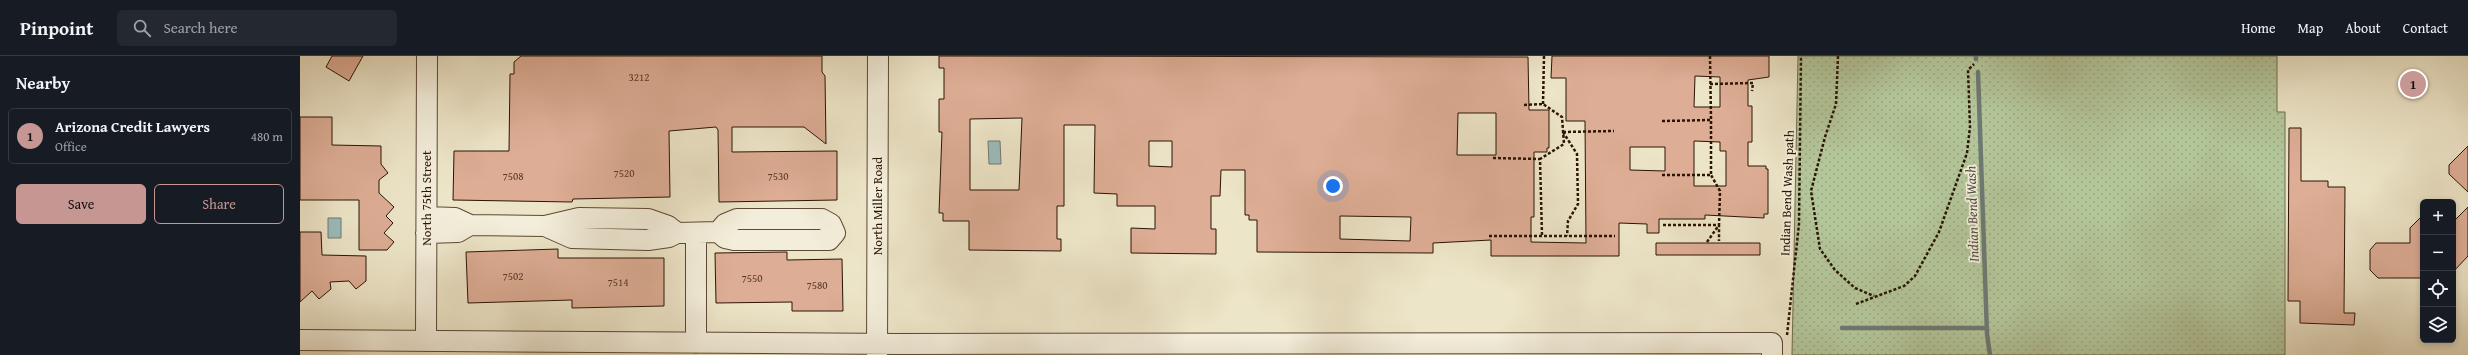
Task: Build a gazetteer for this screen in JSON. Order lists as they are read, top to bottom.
{
  "streets": {
    "street": ["North 75th Street", "North Miller Road"],
    "path": ["Indian Bend Wash path"]
  },
  "water": ["Indian Bend Wash"],
  "house_numbers": [
    "3212",
    "7520",
    "7508",
    "7530",
    "7502",
    "7550",
    "7514",
    "7580"
  ],
  "page": {
    "header": "Pinpoint",
    "search": "Search here",
    "nav": [
      "Home",
      "Map",
      "About",
      "Contact"
    ],
    "heading": "Nearby",
    "pins": "1",
    "list": [
      {
        "mark": "1",
        "name": "Arizona Credit Lawyers",
        "note": "Office",
        "value": "480 m"
      }
    ],
    "buttons": ["Save", "Share"],
    "map_buttons": ["+", "−"]
  }
}
